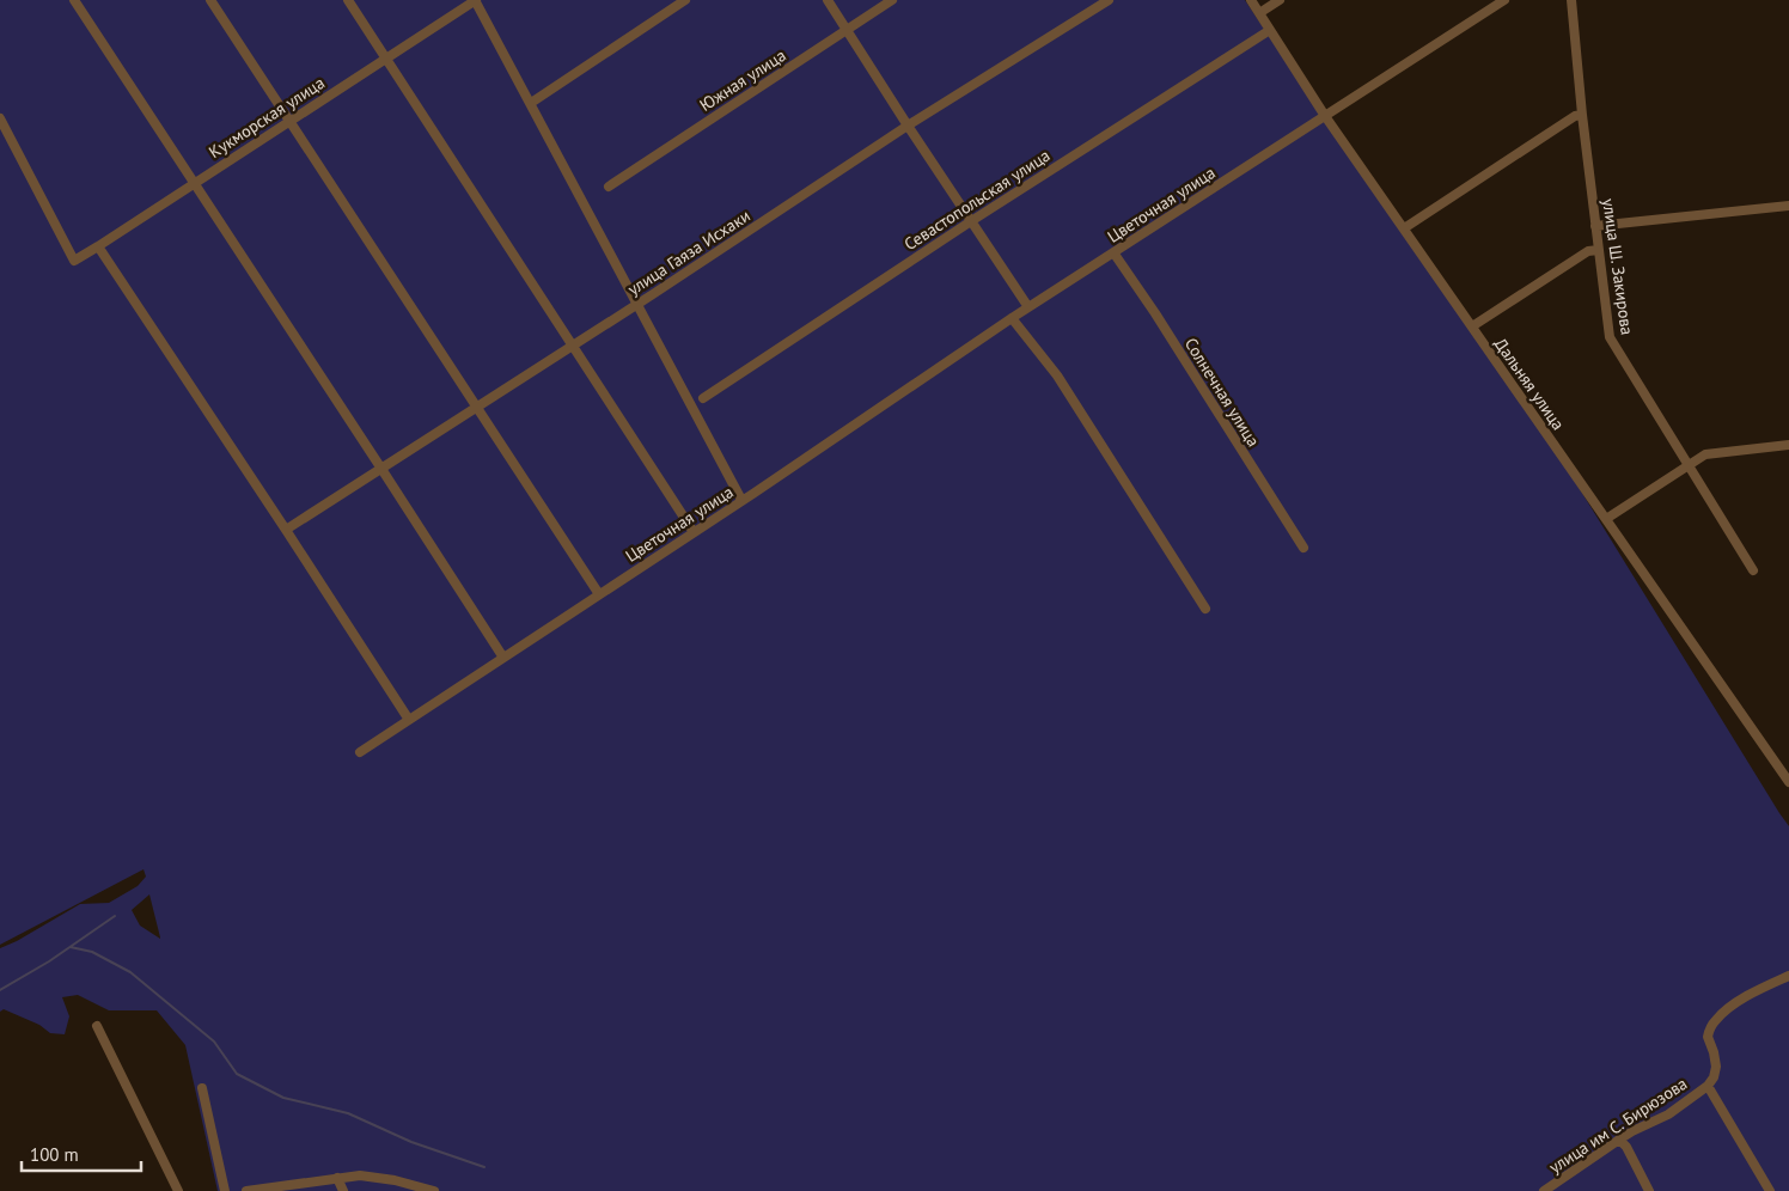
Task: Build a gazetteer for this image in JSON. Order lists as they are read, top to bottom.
{
  "streets": {
    "street": [
      "Южная улица",
      "Кукморская улица",
      "Севастопольская улица",
      "Цветочная улица",
      "улица Гаяза Исхаки",
      "улица Ш. Закирова",
      "Дальняя улица",
      "Солнечная улица",
      "улица им С. Бирюзова"
    ]
  },
  "crossings": [
    ["Севастопольская улица", "Дальняя улица"],
    ["Цветочная улица", "Дальняя улица"],
    ["Цветочная улица", "Солнечная улица"]
  ],
  "scale_bar": "100 m"
}
